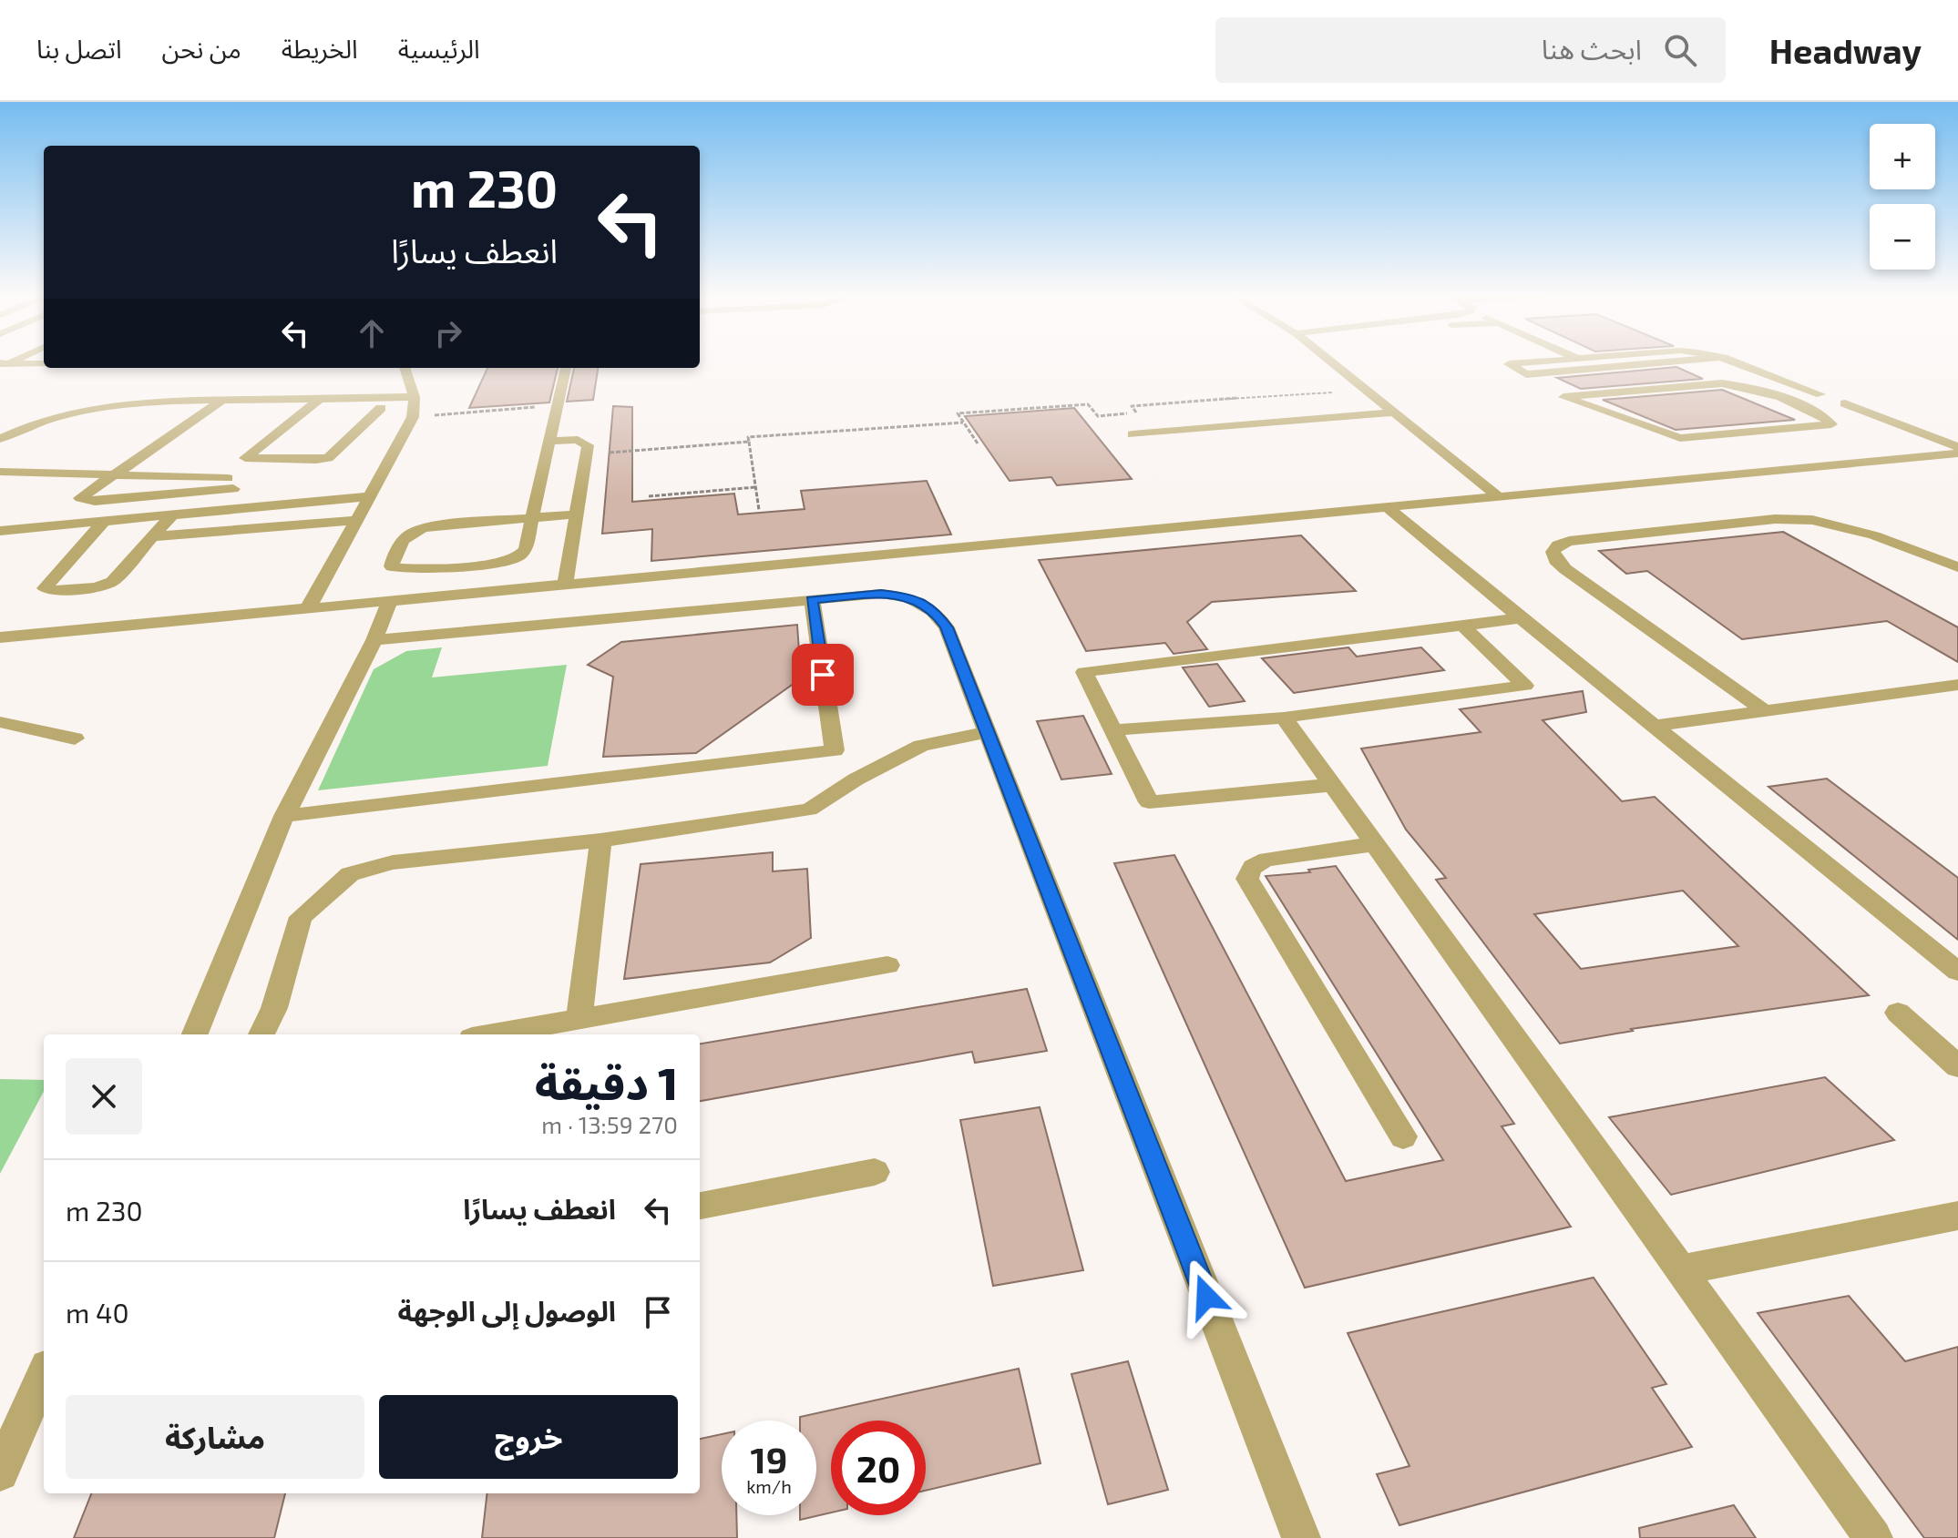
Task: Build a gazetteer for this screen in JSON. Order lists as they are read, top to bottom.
{
  "page": {
    "header": "Headway",
    "search": "ابحث هنا",
    "nav": [
      "الرئيسية",
      "الخريطة",
      "من نحن",
      "اتصل بنا"
    ],
    "map_buttons": ["+", "−"],
    "turn": ["230 m", "انعطف يسارًا"],
    "heading": ["1 دقيقة", "270 m · 13:59"],
    "list": [
      {
        "name": "انعطف يسارًا",
        "value": "230 m"
      },
      {
        "name": "الوصول إلى الوجهة",
        "value": "40 m"
      }
    ],
    "buttons": ["خروج", "مشاركة"],
    "speed": "19 km/h",
    "limit": "20"
  }
}
